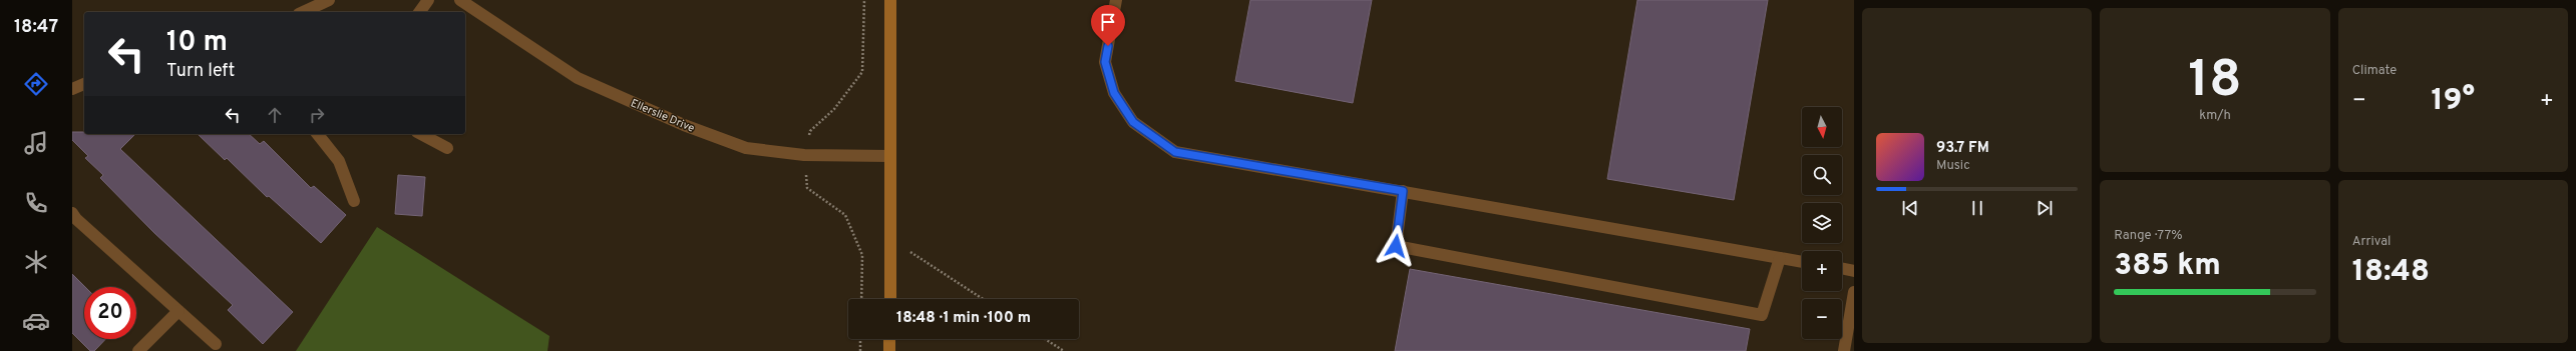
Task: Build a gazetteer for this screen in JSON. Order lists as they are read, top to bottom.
{
  "streets": {
    "street": ["Ellerslie Drive"]
  },
  "north": "bottom",
  "page": {
    "tabs": "18:47",
    "tile": [
      ["18", "km/h"],
      "Climate",
      ["Range · 77%", "385 km"],
      ["Arrival", "18:48"]
    ],
    "turn": ["10 m", "Turn left"],
    "heat": ["−", "19°", "+"],
    "map_buttons": ["+", "−"],
    "song": ["93.7 FM", "Music"],
    "limit": "20",
    "trip": "18:48 · 1 min · 100 m"
  }
}
